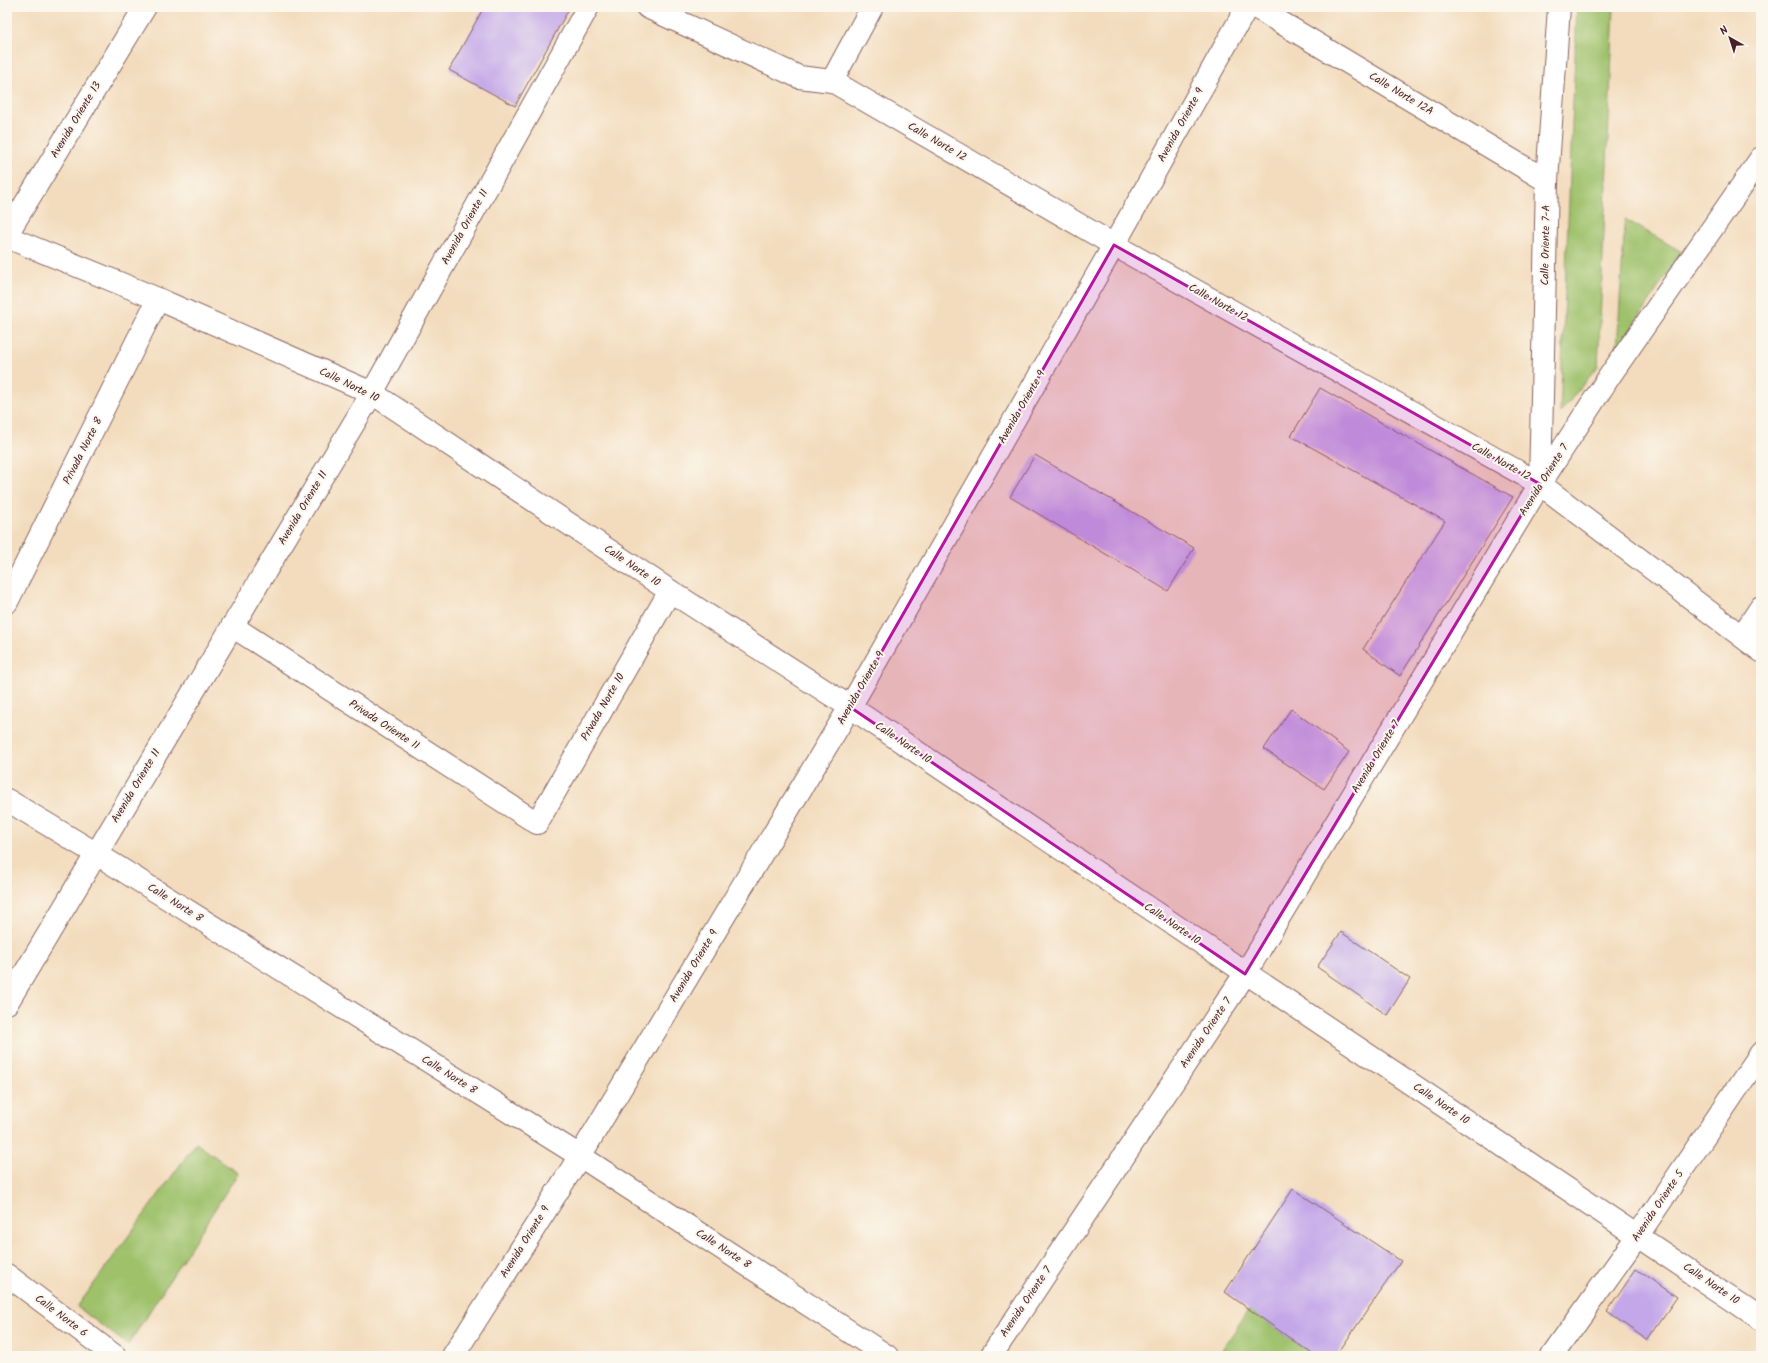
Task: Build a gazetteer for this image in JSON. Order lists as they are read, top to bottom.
{
  "streets": {
    "street": [
      "Calle Norte 12A",
      "Avenida Oriente 13",
      "Avenida Oriente 9",
      "Calle Norte 12",
      "Avenida Oriente 11",
      "Calle Oriente 7-A",
      "Calle Norte 10",
      "Privada Norte 8",
      "Avenida Oriente 7",
      "Privada Norte 10",
      "Privada Oriente 11",
      "Calle Norte 8",
      "Avenida Oriente 5",
      "Calle Norte 6"
    ]
  },
  "crossings": [
    ["Calle Norte 12A", "Calle Oriente 7-A"],
    ["Avenida Oriente 9", "Calle Norte 12"],
    ["Avenida Oriente 9", "Calle Norte 10"],
    ["Avenida Oriente 9", "Calle Norte 8"],
    ["Calle Norte 12", "Calle Oriente 7-A"],
    ["Calle Norte 12", "Avenida Oriente 7"],
    ["Avenida Oriente 11", "Calle Norte 10"],
    ["Avenida Oriente 11", "Privada Oriente 11"],
    ["Avenida Oriente 11", "Calle Norte 8"],
    ["Calle Oriente 7-A", "Avenida Oriente 7"],
    ["Calle Norte 10", "Privada Norte 8"],
    ["Calle Norte 10", "Avenida Oriente 7"],
    ["Calle Norte 10", "Privada Norte 10"],
    ["Calle Norte 10", "Avenida Oriente 5"],
    ["Privada Norte 10", "Privada Oriente 11"]
  ],
  "north": "top left"
}
